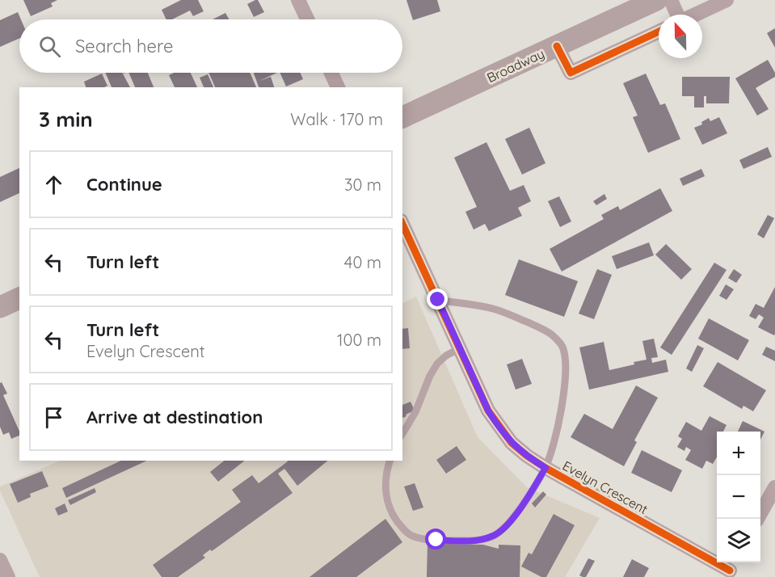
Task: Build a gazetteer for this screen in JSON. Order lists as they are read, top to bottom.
{
  "streets": {
    "main road": ["Broadway"],
    "street": ["Evelyn Crescent"]
  },
  "north": "top",
  "page": {
    "search": "Search here",
    "heading": ["3 min", "Walk · 170 m"],
    "list": [
      ["Continue", "30 m"],
      ["Turn left", "40 m"],
      ["Turn left", "Evelyn Crescent", "100 m"],
      "Arrive at destination"
    ],
    "map_buttons": ["+", "−"]
  }
}
